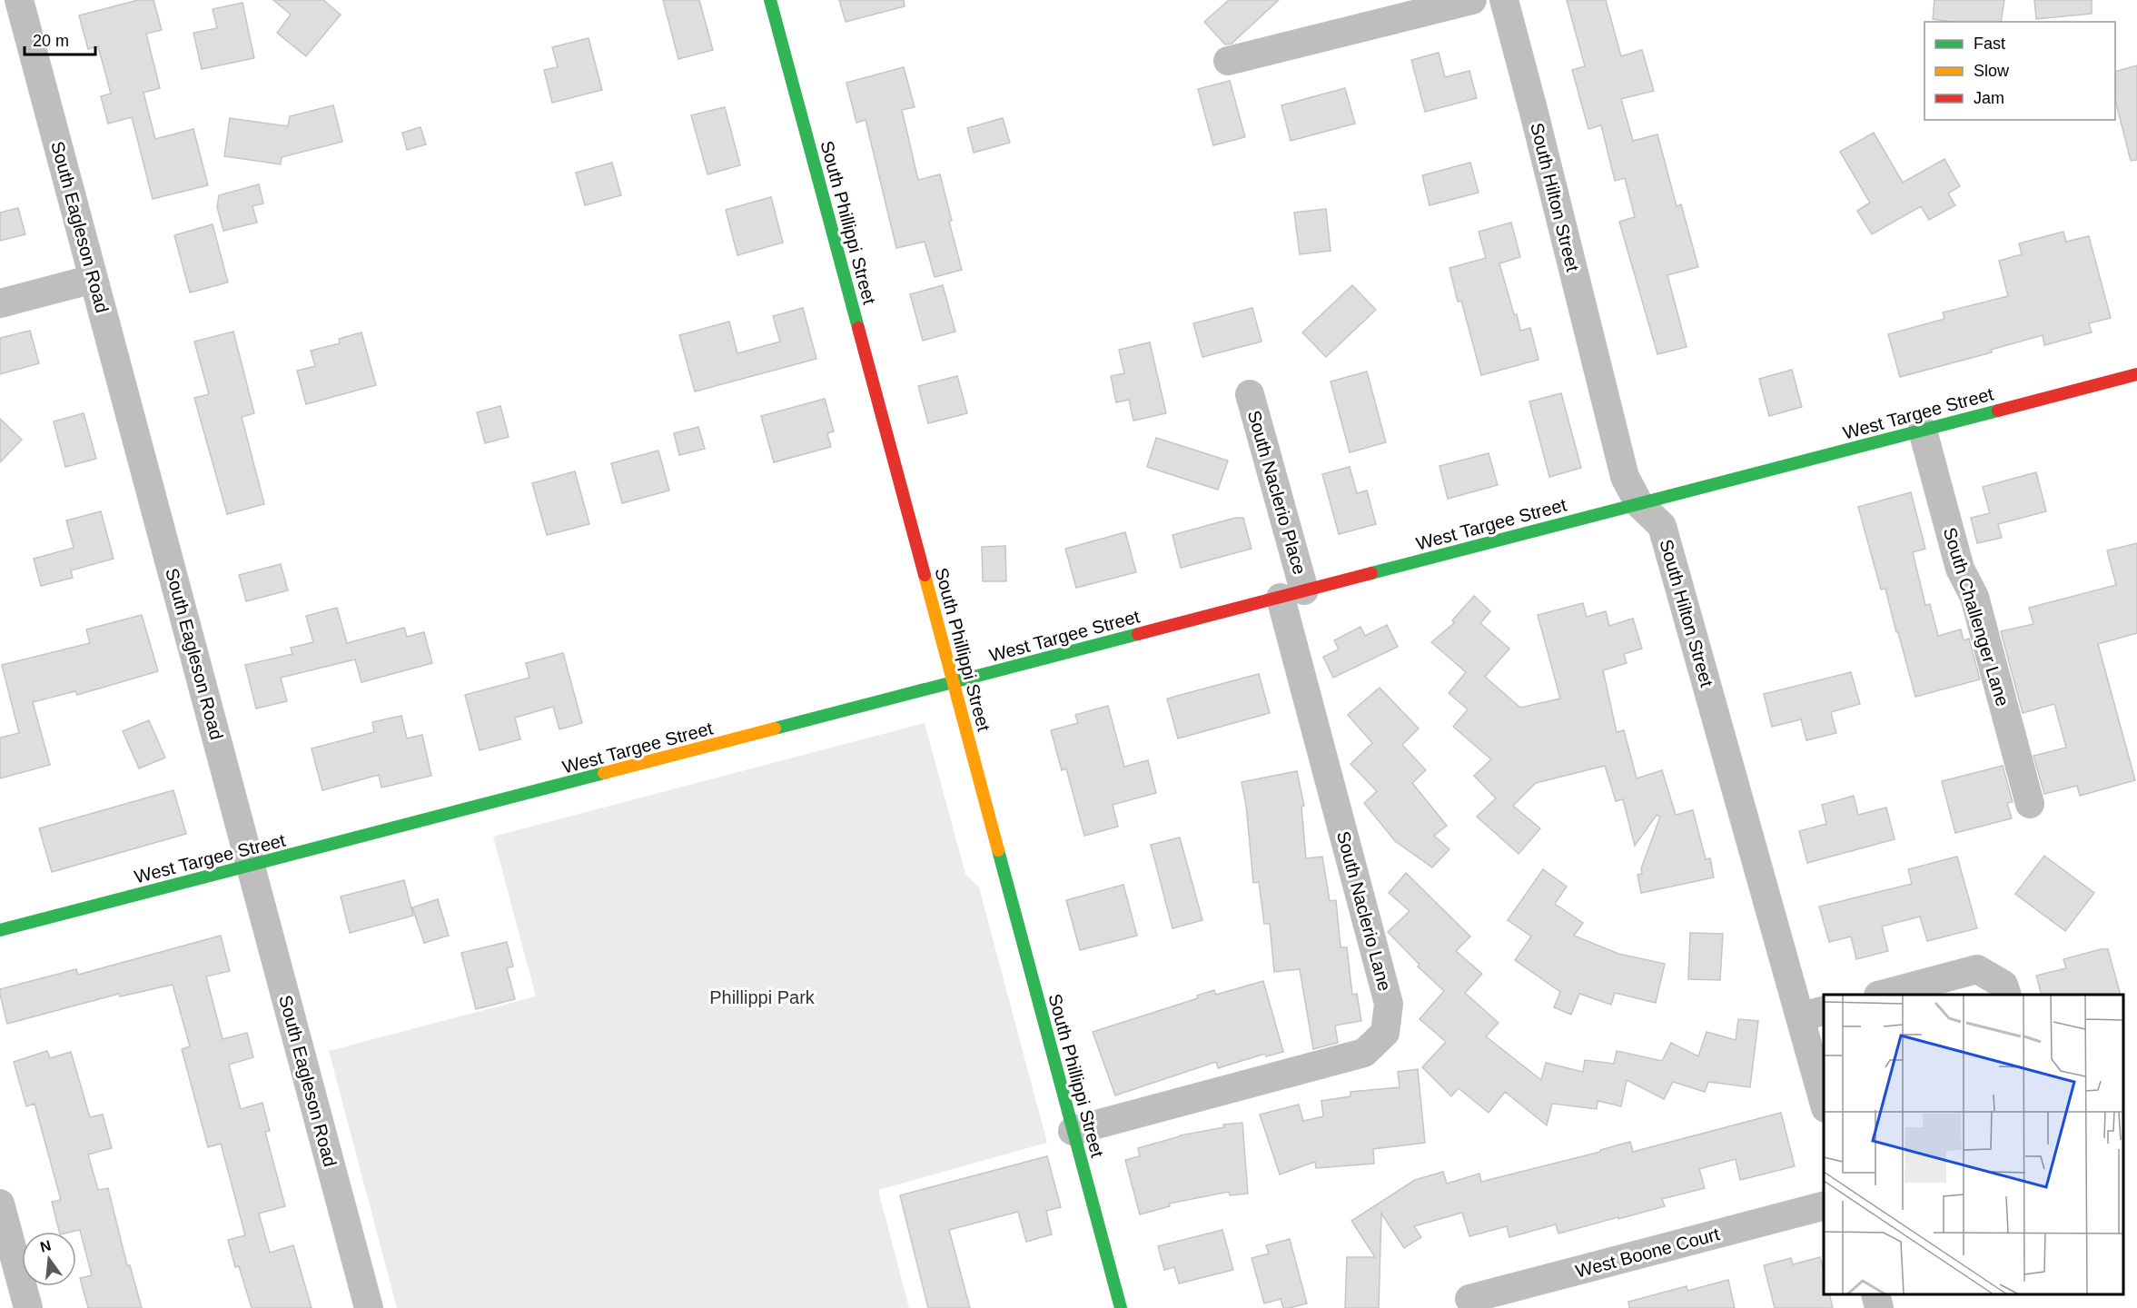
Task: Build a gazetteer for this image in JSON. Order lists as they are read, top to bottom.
{
  "streets": {
    "street": [
      "South Hilton Street",
      "South Phillippi Street",
      "South Eagleson Road",
      "West Targee Street",
      "South Naclerio Place",
      "South Challenger Lane",
      "South Naclerio Lane",
      "West Boone Court"
    ]
  },
  "crossings": [
    ["South Hilton Street", "West Targee Street"],
    ["South Phillippi Street", "West Targee Street"],
    ["South Phillippi Street", "South Naclerio Lane"],
    ["South Eagleson Road", "West Targee Street"],
    ["West Targee Street", "South Naclerio Place"],
    ["West Targee Street", "South Challenger Lane"],
    ["West Targee Street", "South Naclerio Lane"],
    ["South Naclerio Place", "South Naclerio Lane"]
  ],
  "parks": ["Phillippi Park"],
  "legend": ["Fast", "Slow", "Jam"],
  "scale_bar": "20 m",
  "north": "top"
}
